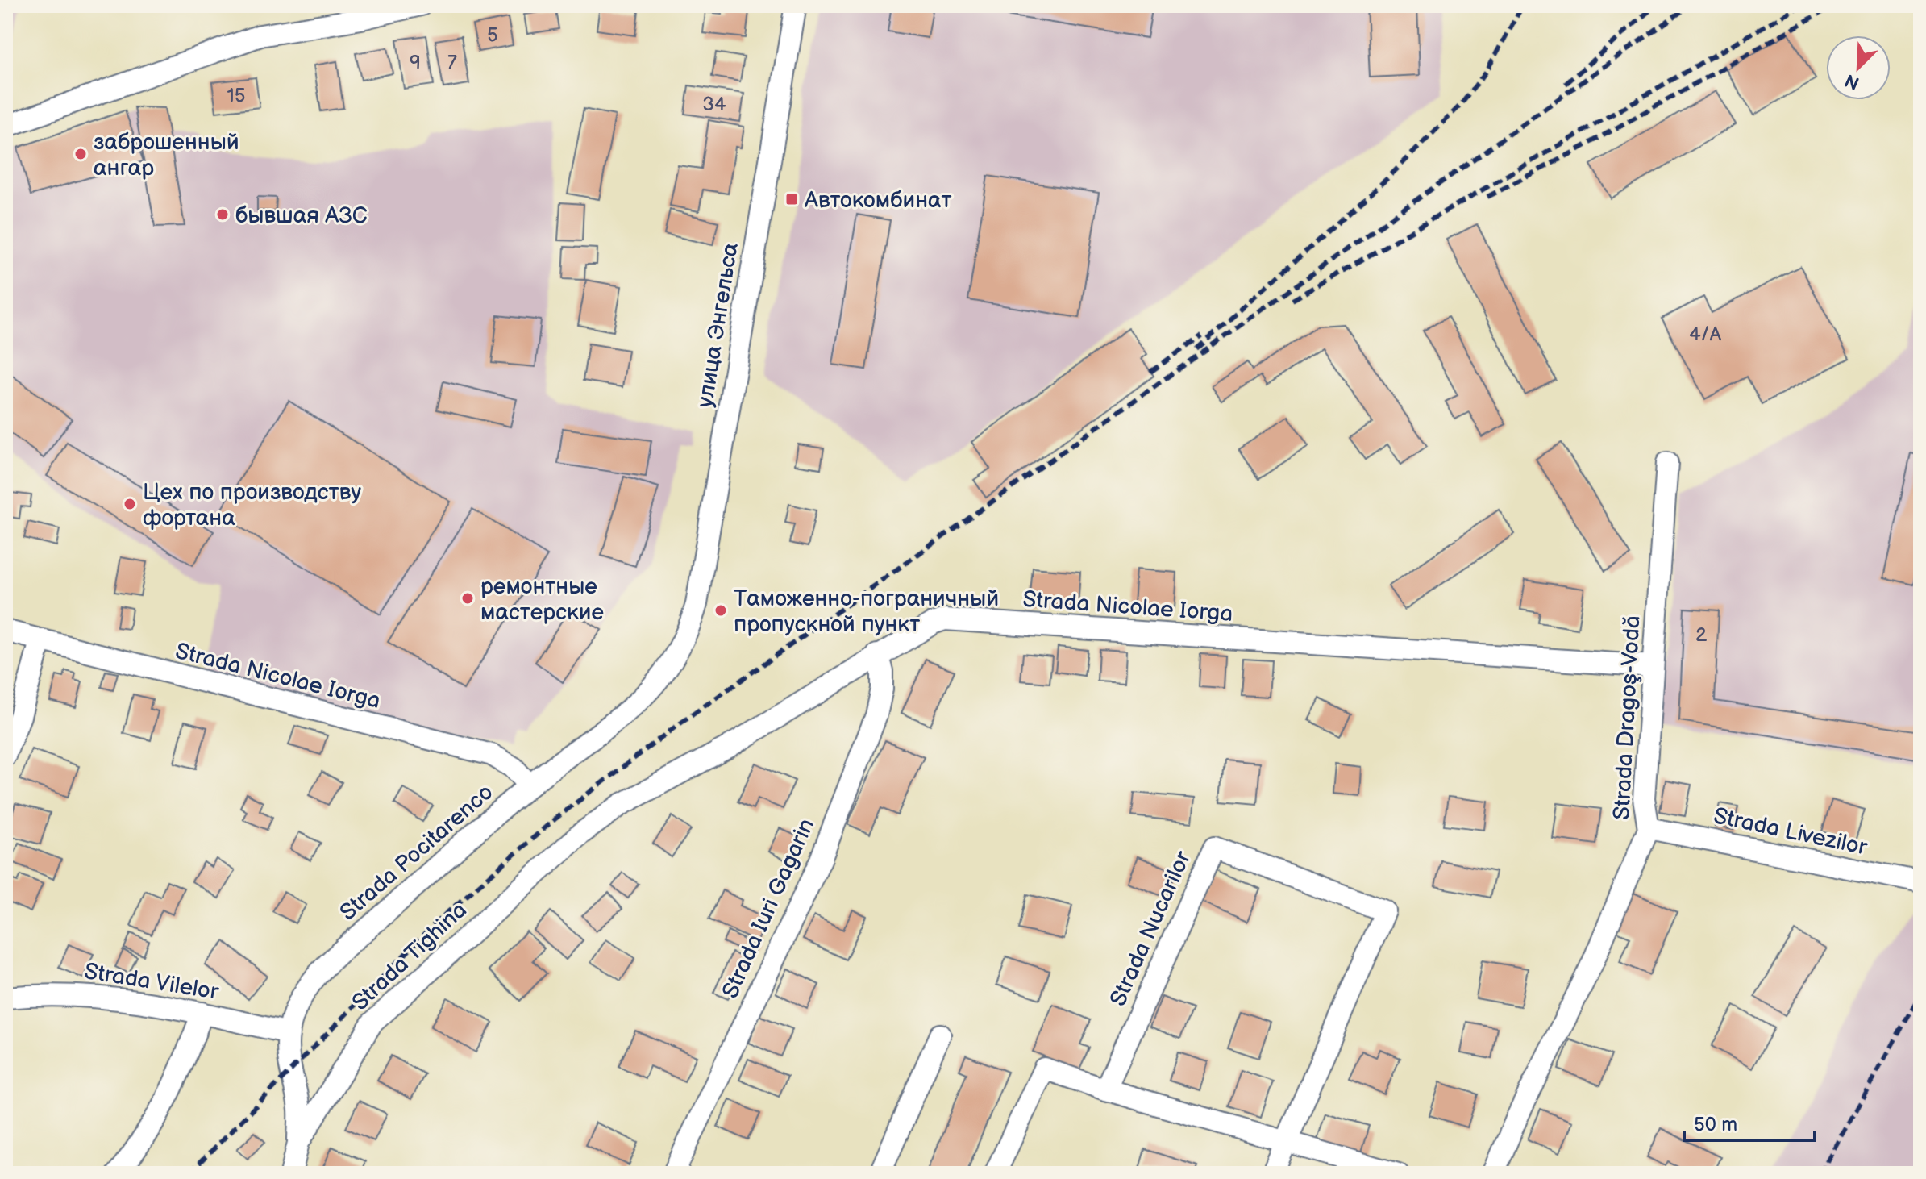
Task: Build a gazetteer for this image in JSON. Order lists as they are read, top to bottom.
{
  "streets": {
    "street": [
      "улица Энгельса",
      "Strada Nicolae Iorga",
      "Strada Dragoş-Vodă",
      "Strada Livezilor",
      "Strada Pocitarenco",
      "Strada Iuri Gagarin",
      "Strada Nucarilor",
      "Strada Tighina",
      "Strada Vilelor"
    ]
  },
  "crossings": [
    ["улица Энгельса", "Strada Pocitarenco"],
    ["Strada Nicolae Iorga", "Strada Dragoş-Vodă"],
    ["Strada Nicolae Iorga", "Strada Pocitarenco"],
    ["Strada Nicolae Iorga", "Strada Iuri Gagarin"],
    ["Strada Nicolae Iorga", "Strada Tighina"],
    ["Strada Dragoş-Vodă", "Strada Livezilor"],
    ["Strada Pocitarenco", "Strada Tighina"],
    ["Strada Pocitarenco", "Strada Vilelor"]
  ],
  "places": {
    "other": [
      "заброшенный ангар",
      "бывшая АЗС",
      "Цех по производству фортана",
      "ремонтные мастерские",
      "Таможенно-пограничный пропускной пункт"
    ],
    "transit": ["Автокомбинат"]
  },
  "house_numbers": [
    "5",
    "9",
    "7",
    "15",
    "34",
    "4/A",
    "2"
  ],
  "scale_bar": "50 m",
  "north": "bottom left"
}
